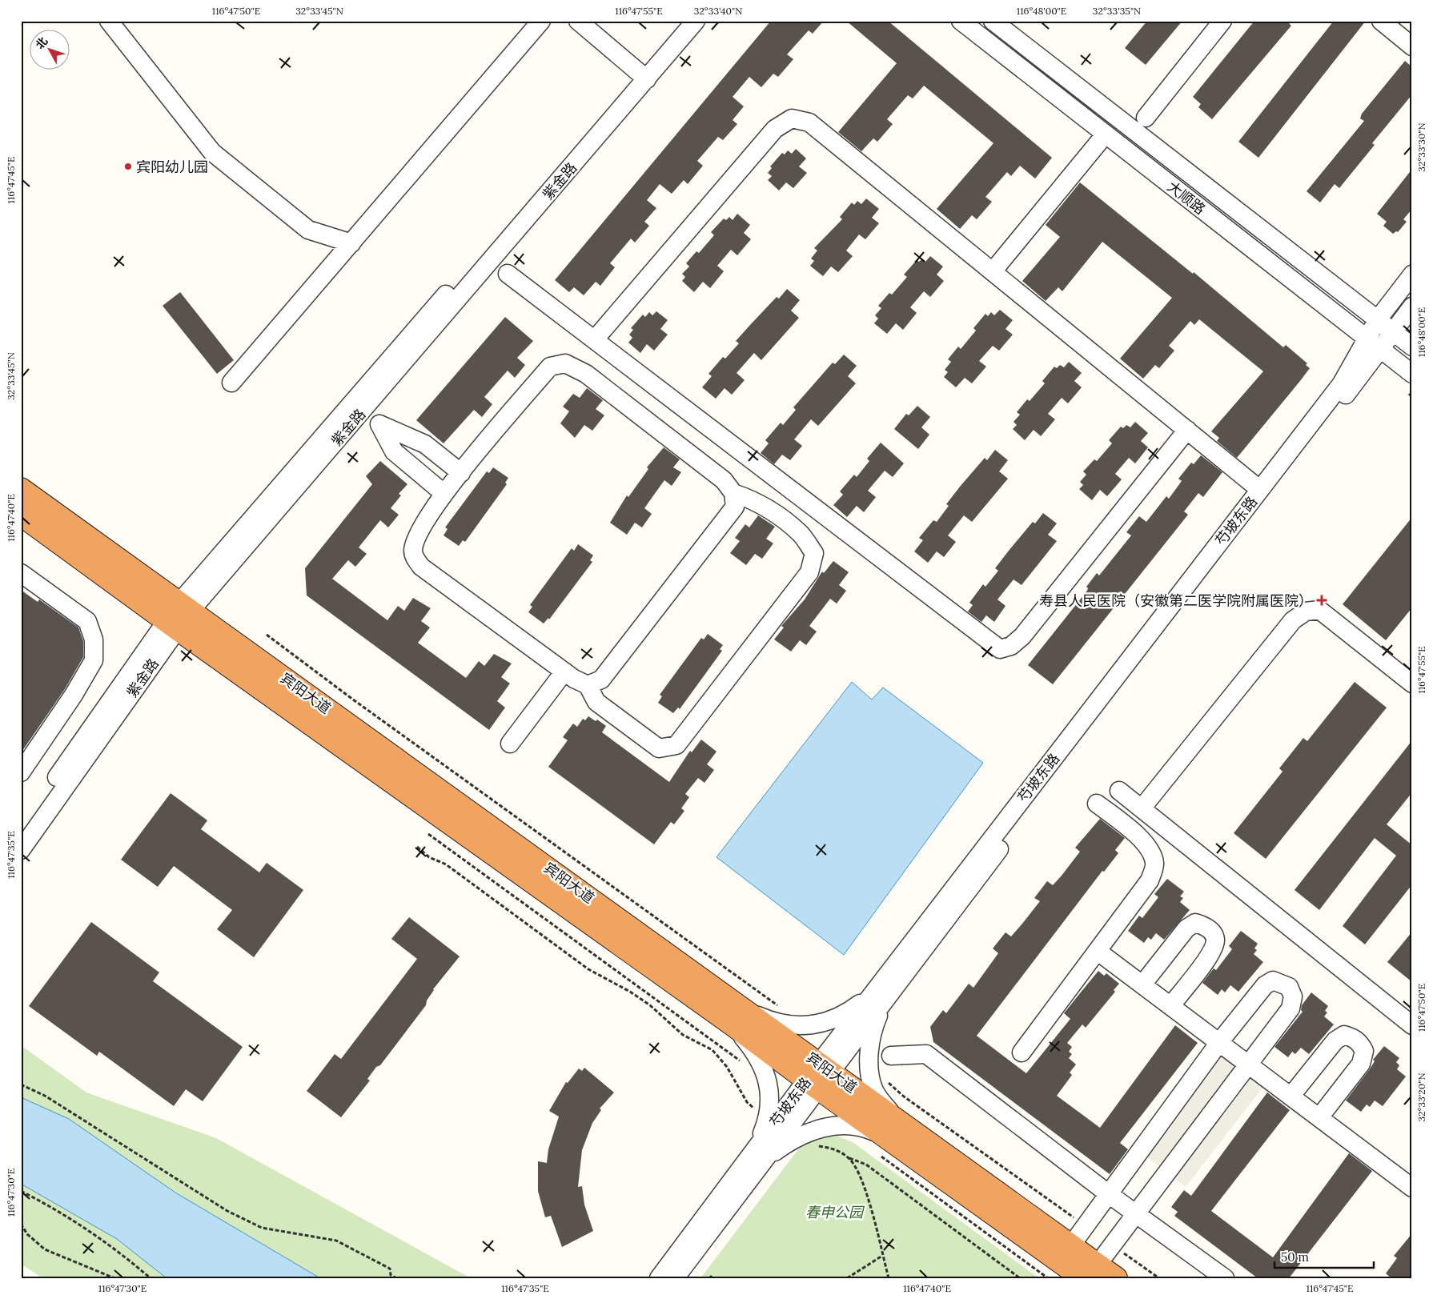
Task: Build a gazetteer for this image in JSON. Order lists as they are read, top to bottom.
{
  "streets": {
    "highway": ["宾阳大道"],
    "street": ["紫金路", "大顺路", "芍坡东路"]
  },
  "crossings": [
    ["紫金路", "宾阳大道"],
    ["大顺路", "芍坡东路"],
    ["芍坡东路", "宾阳大道"]
  ],
  "parks": ["春申公园"],
  "places": {
    "other": ["宾阳幼儿园"],
    "health": ["寿县人民医院（安徽第二医学院附属医院）"]
  },
  "scale_bar": "50 m",
  "north": "top left",
  "coordinates": [
    "116°47'50\"E",
    "32°33'45\"N",
    "116°47'55\"E",
    "32°33'40\"N",
    "116°48'00\"E",
    "32°33'35\"N",
    "32°33'30\"N",
    "116°47'45\"E",
    "116°47'40\"E",
    "116°47'35\"E",
    "32°33'20\"N",
    "116°47'30\"E"
  ]
}
